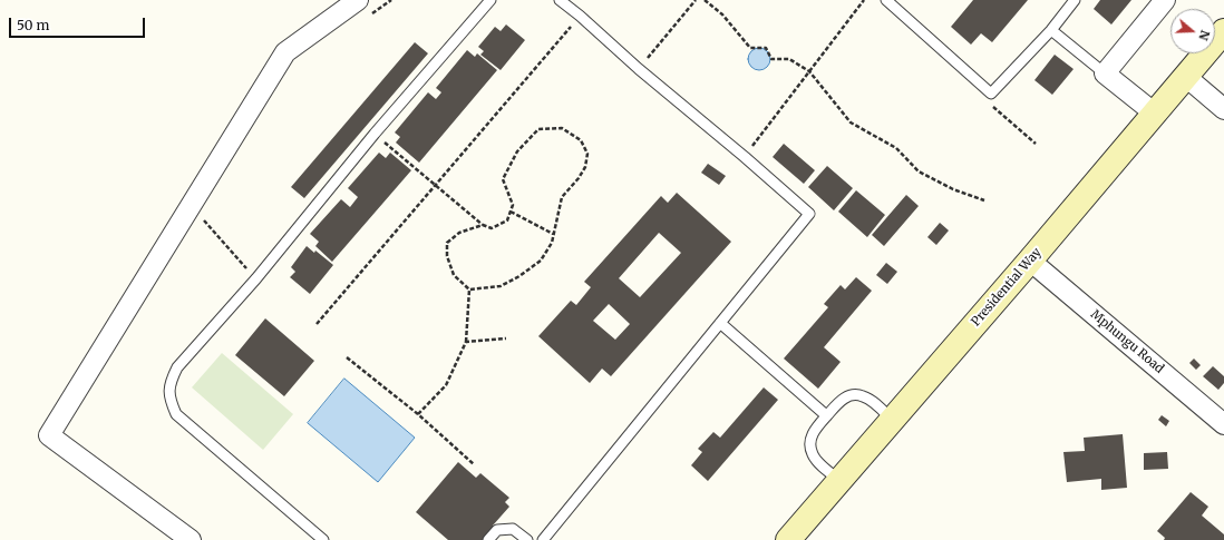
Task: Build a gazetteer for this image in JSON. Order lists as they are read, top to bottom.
{
  "streets": {
    "main road": ["Presidential Way"],
    "street": ["Mphungu Road"]
  },
  "crossings": [
    ["Presidential Way", "Mphungu Road"]
  ],
  "scale_bar": "50 m",
  "north": "right"
}
